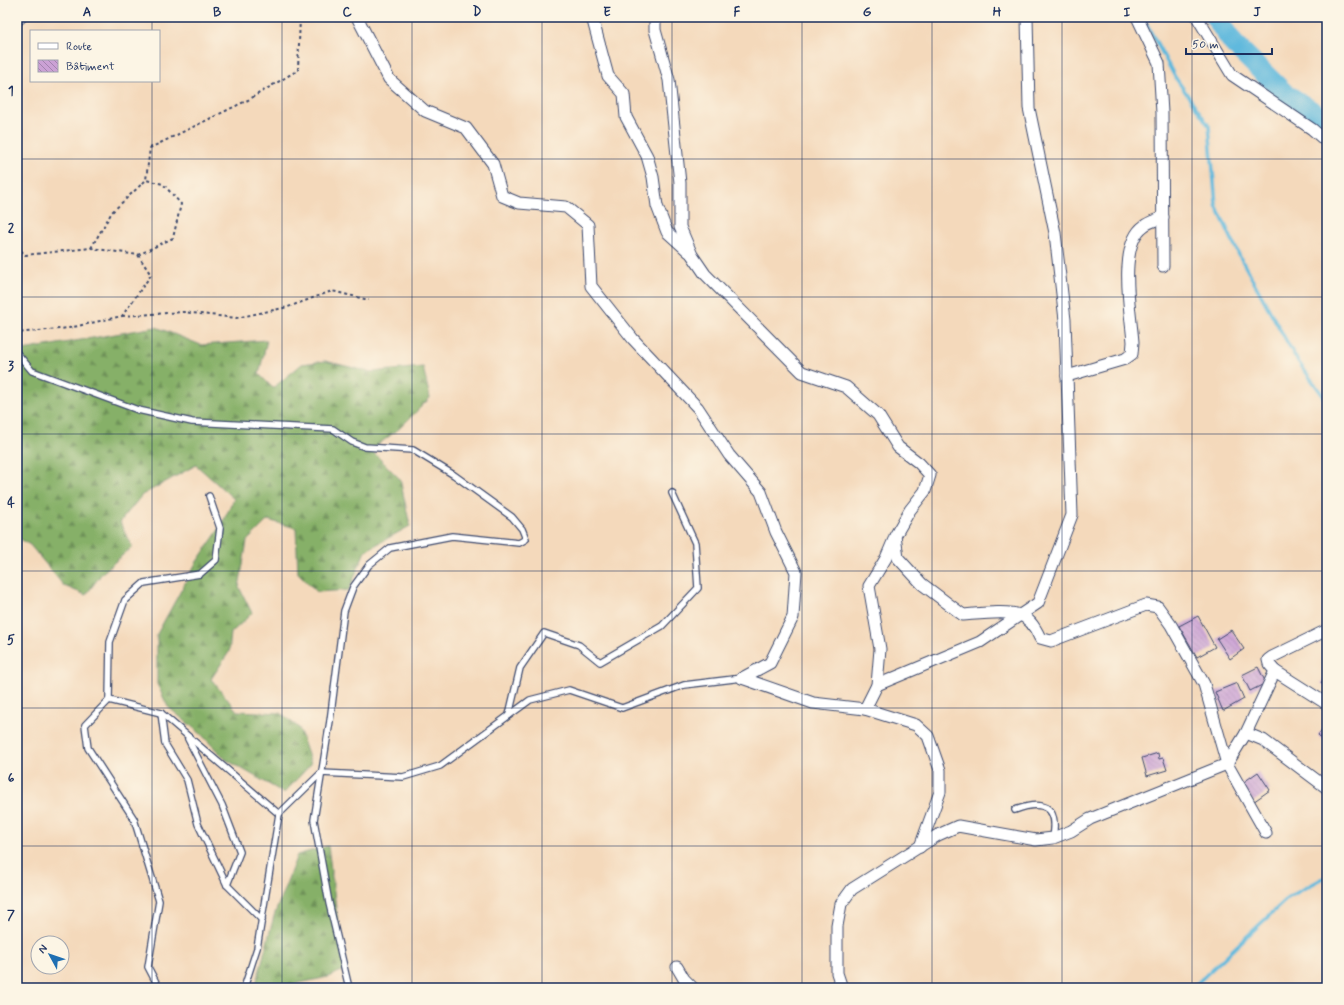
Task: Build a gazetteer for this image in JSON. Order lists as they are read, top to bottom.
{
  "legend": ["Route", "Bâtiment"],
  "scale_bar": "50 m",
  "north": "top left",
  "grid": {
    "columns": [
      "A",
      "B",
      "C",
      "D",
      "E",
      "F",
      "G",
      "H",
      "I",
      "J"
    ],
    "rows": [
      "1",
      "2",
      "3",
      "4",
      "5",
      "6",
      "7"
    ]
  }
}
